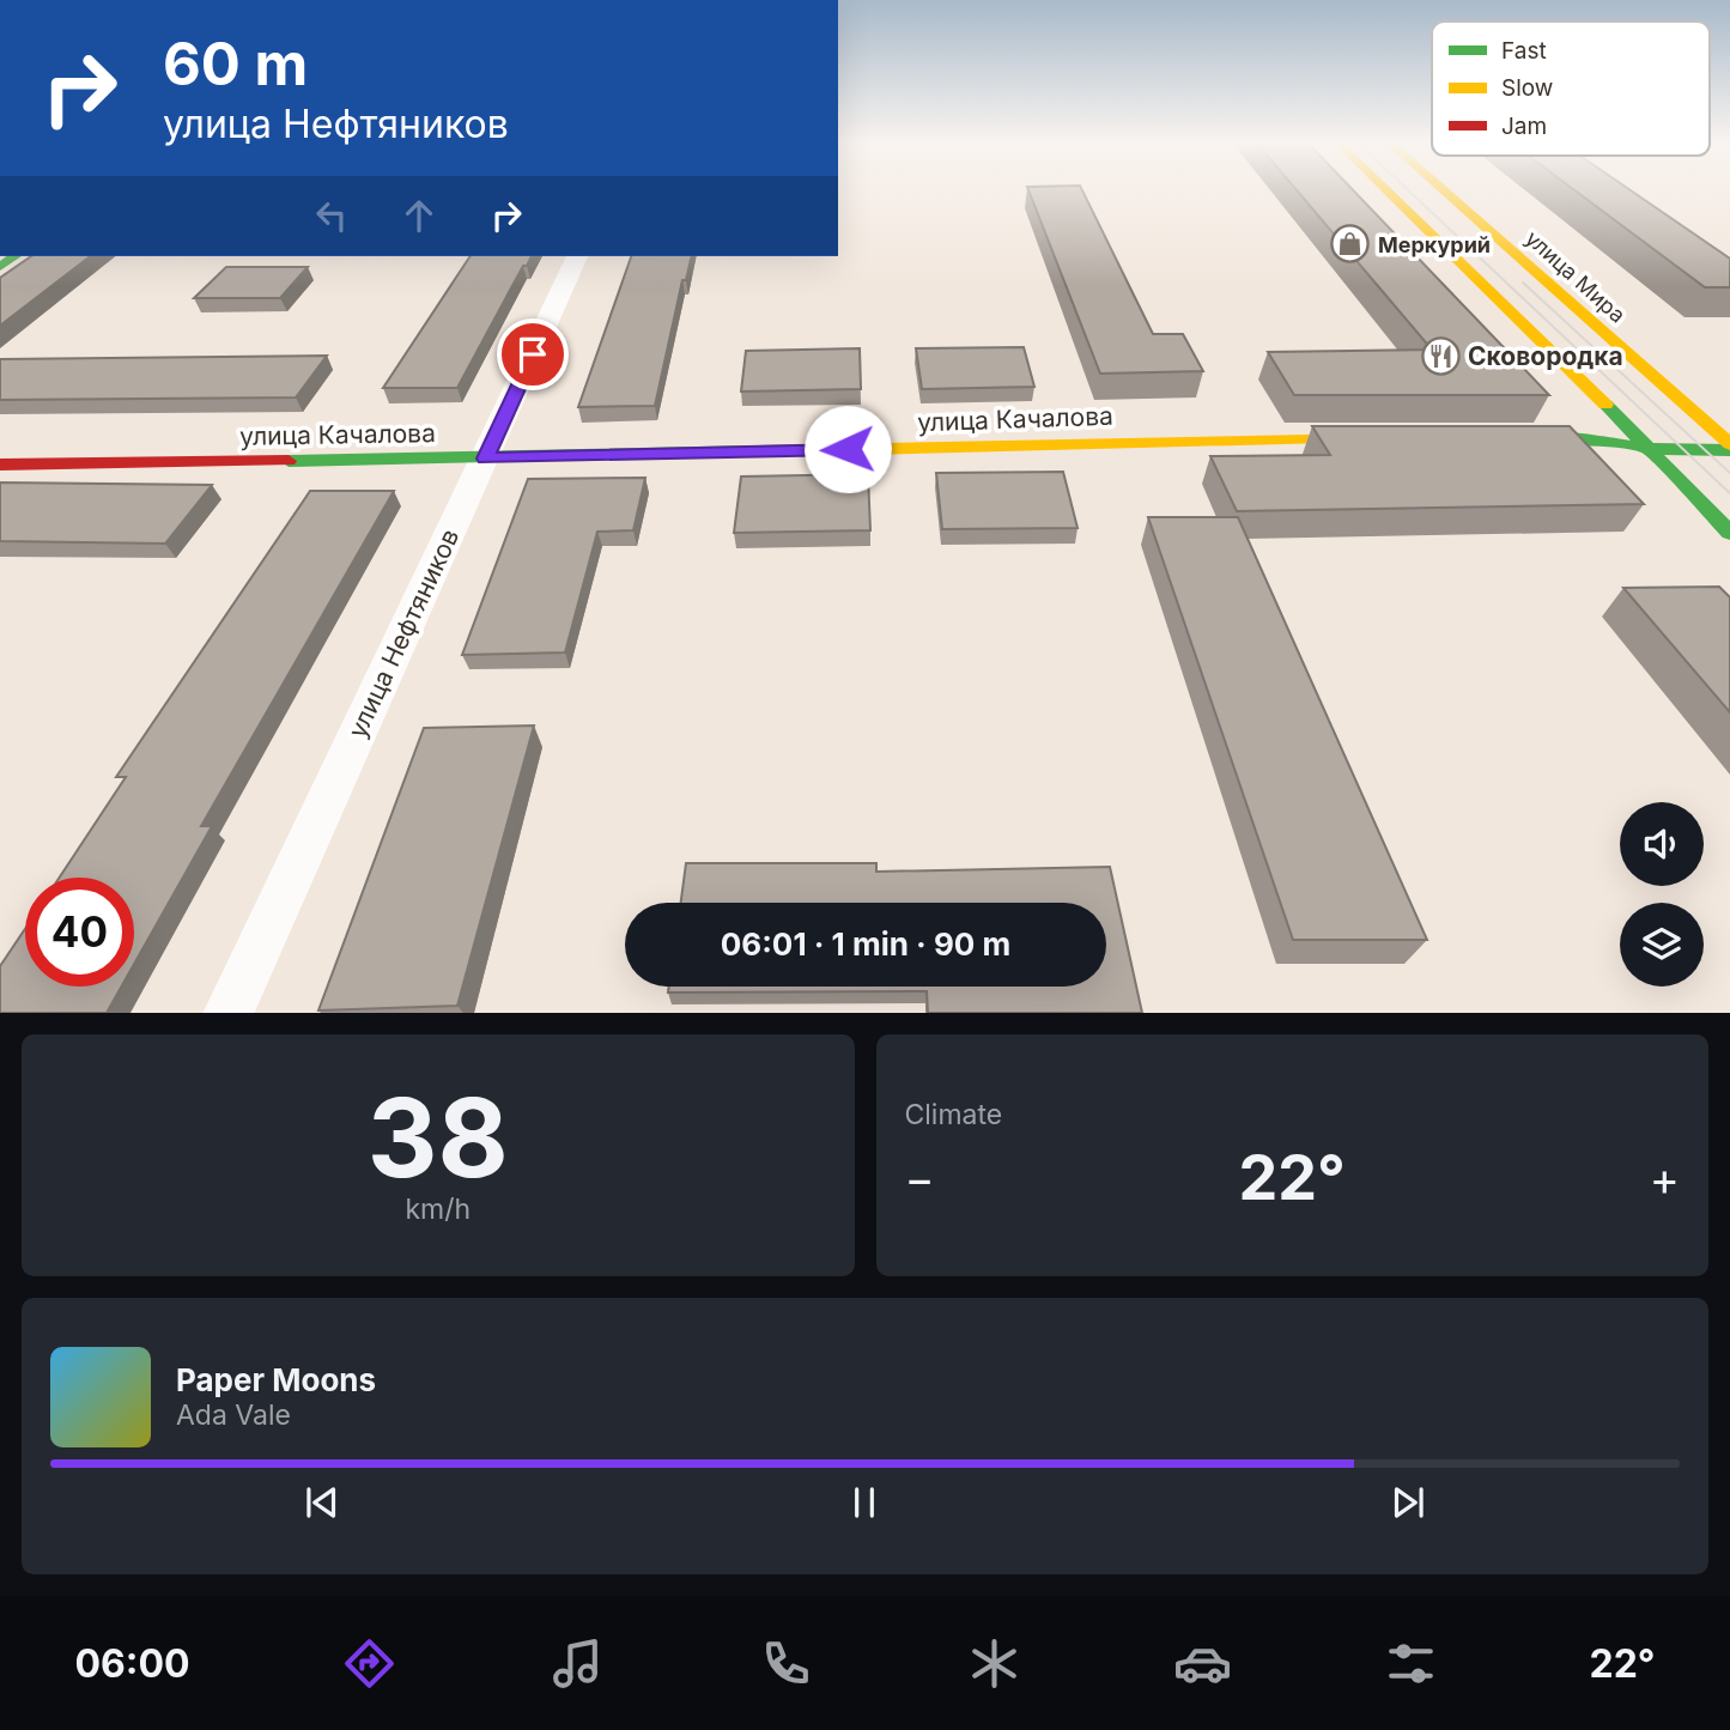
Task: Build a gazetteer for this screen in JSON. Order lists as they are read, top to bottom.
{
  "streets": {
    "main road": ["улица Мира", "улица Качалова"],
    "street": ["улица Нефтяников"]
  },
  "crossings": [
    ["улица Качалова", "улица Нефтяников"]
  ],
  "places": {
    "shop": ["Меркурий"],
    "restaurant": ["Сковородка"]
  },
  "legend": ["Fast", "Slow", "Jam"],
  "page": {
    "turn": ["60 m", "улица Нефтяников"],
    "limit": "40",
    "trip": "06:01 · 1 min · 90 m",
    "tile": [
      ["38", "km/h"],
      "Climate"
    ],
    "heat": ["−", "22°", "+"],
    "song": ["Paper Moons", "Ada Vale"],
    "tabs": ["06:00", "22°"]
  }
}
